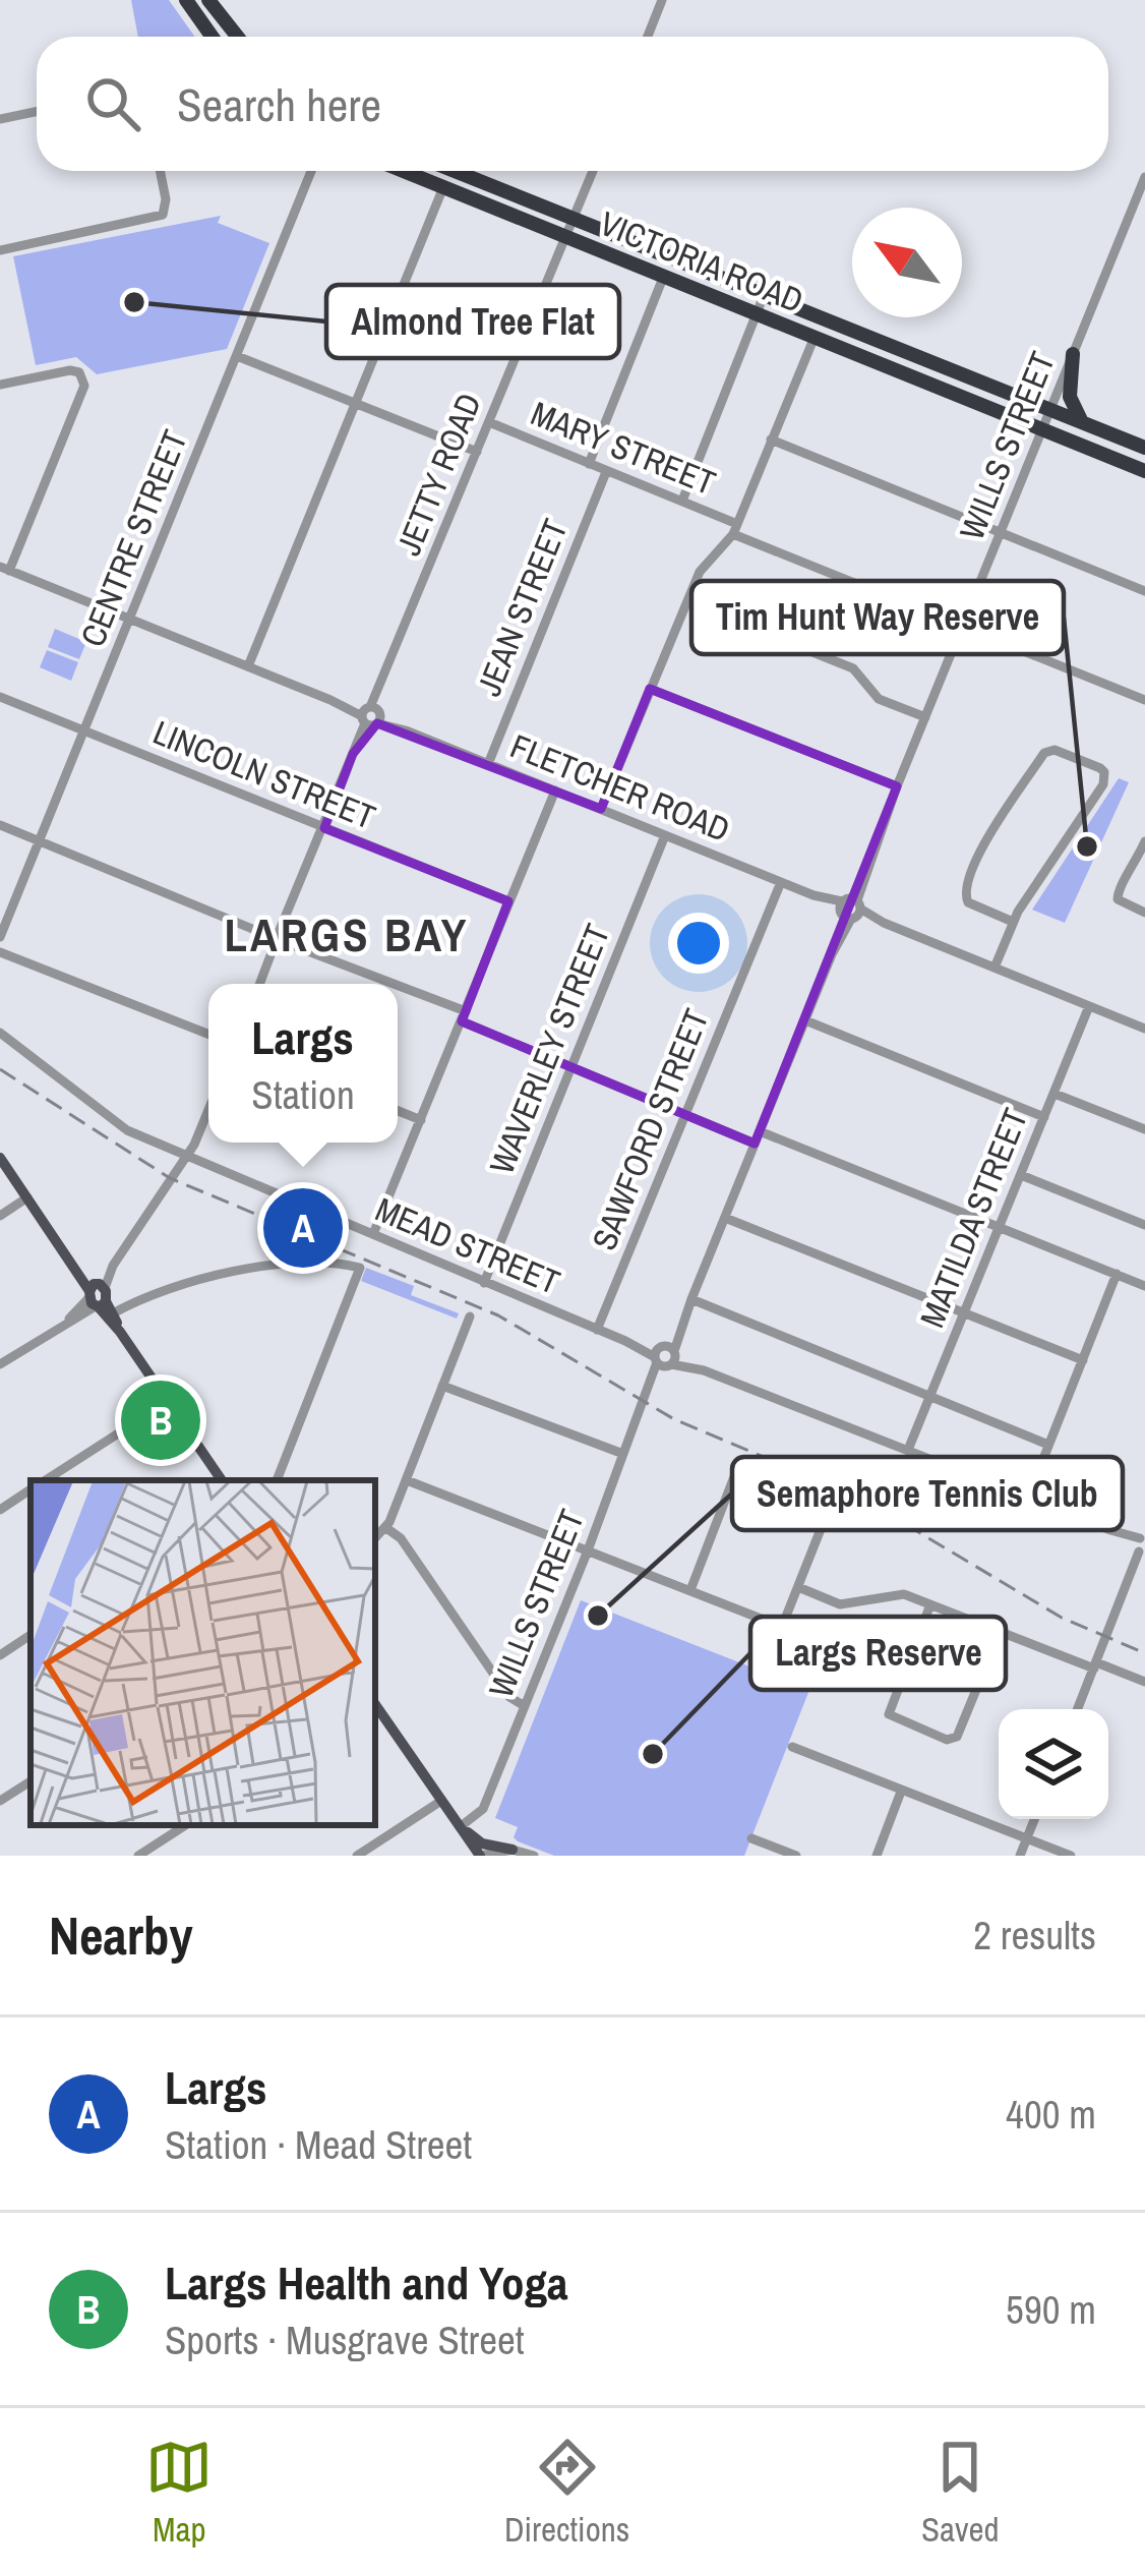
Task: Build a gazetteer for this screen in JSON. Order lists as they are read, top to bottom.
{
  "streets": {
    "highway": ["VICTORIA ROAD"],
    "street": [
      "WILLS STREET",
      "MARY STREET",
      "JETTY ROAD",
      "CENTRE STREET",
      "JEAN STREET",
      "LINCOLN STREET",
      "FLETCHER ROAD",
      "WAVERLEY STREET",
      "SAWFORD STREET",
      "MATILDA STREET",
      "MEAD STREET"
    ]
  },
  "crossings": [
    ["VICTORIA ROAD", "WILLS STREET"],
    ["VICTORIA ROAD", "JETTY ROAD"],
    ["WILLS STREET", "MARY STREET"],
    ["WILLS STREET", "FLETCHER ROAD"],
    ["WILLS STREET", "MEAD STREET"],
    ["MARY STREET", "JETTY ROAD"],
    ["MARY STREET", "JEAN STREET"],
    ["JETTY ROAD", "LINCOLN STREET"],
    ["JETTY ROAD", "FLETCHER ROAD"],
    ["CENTRE STREET", "LINCOLN STREET"],
    ["CENTRE STREET", "FLETCHER ROAD"],
    ["JEAN STREET", "FLETCHER ROAD"],
    ["FLETCHER ROAD", "WAVERLEY STREET"],
    ["FLETCHER ROAD", "SAWFORD STREET"],
    ["FLETCHER ROAD", "MATILDA STREET"],
    ["WAVERLEY STREET", "MEAD STREET"],
    ["SAWFORD STREET", "MEAD STREET"],
    ["MATILDA STREET", "MEAD STREET"]
  ],
  "districts": ["LARGS BAY"],
  "places": [
    "Almond Tree Flat",
    "Tim Hunt Way Reserve",
    "Semaphore Tennis Club",
    "Largs Reserve"
  ],
  "north": "top left",
  "page": {
    "search": "Search here",
    "popup": ["Largs", "Station"],
    "pins": ["A", "B"],
    "heading": ["Nearby", "2 results"],
    "list": [
      {
        "mark": "A",
        "name": "Largs",
        "note": "Station · Mead Street",
        "value": "400 m"
      },
      {
        "mark": "B",
        "name": "Largs Health and Yoga",
        "note": "Sports · Musgrave Street",
        "value": "590 m"
      }
    ],
    "nav": ["Map", "Directions", "Saved"]
  }
}
